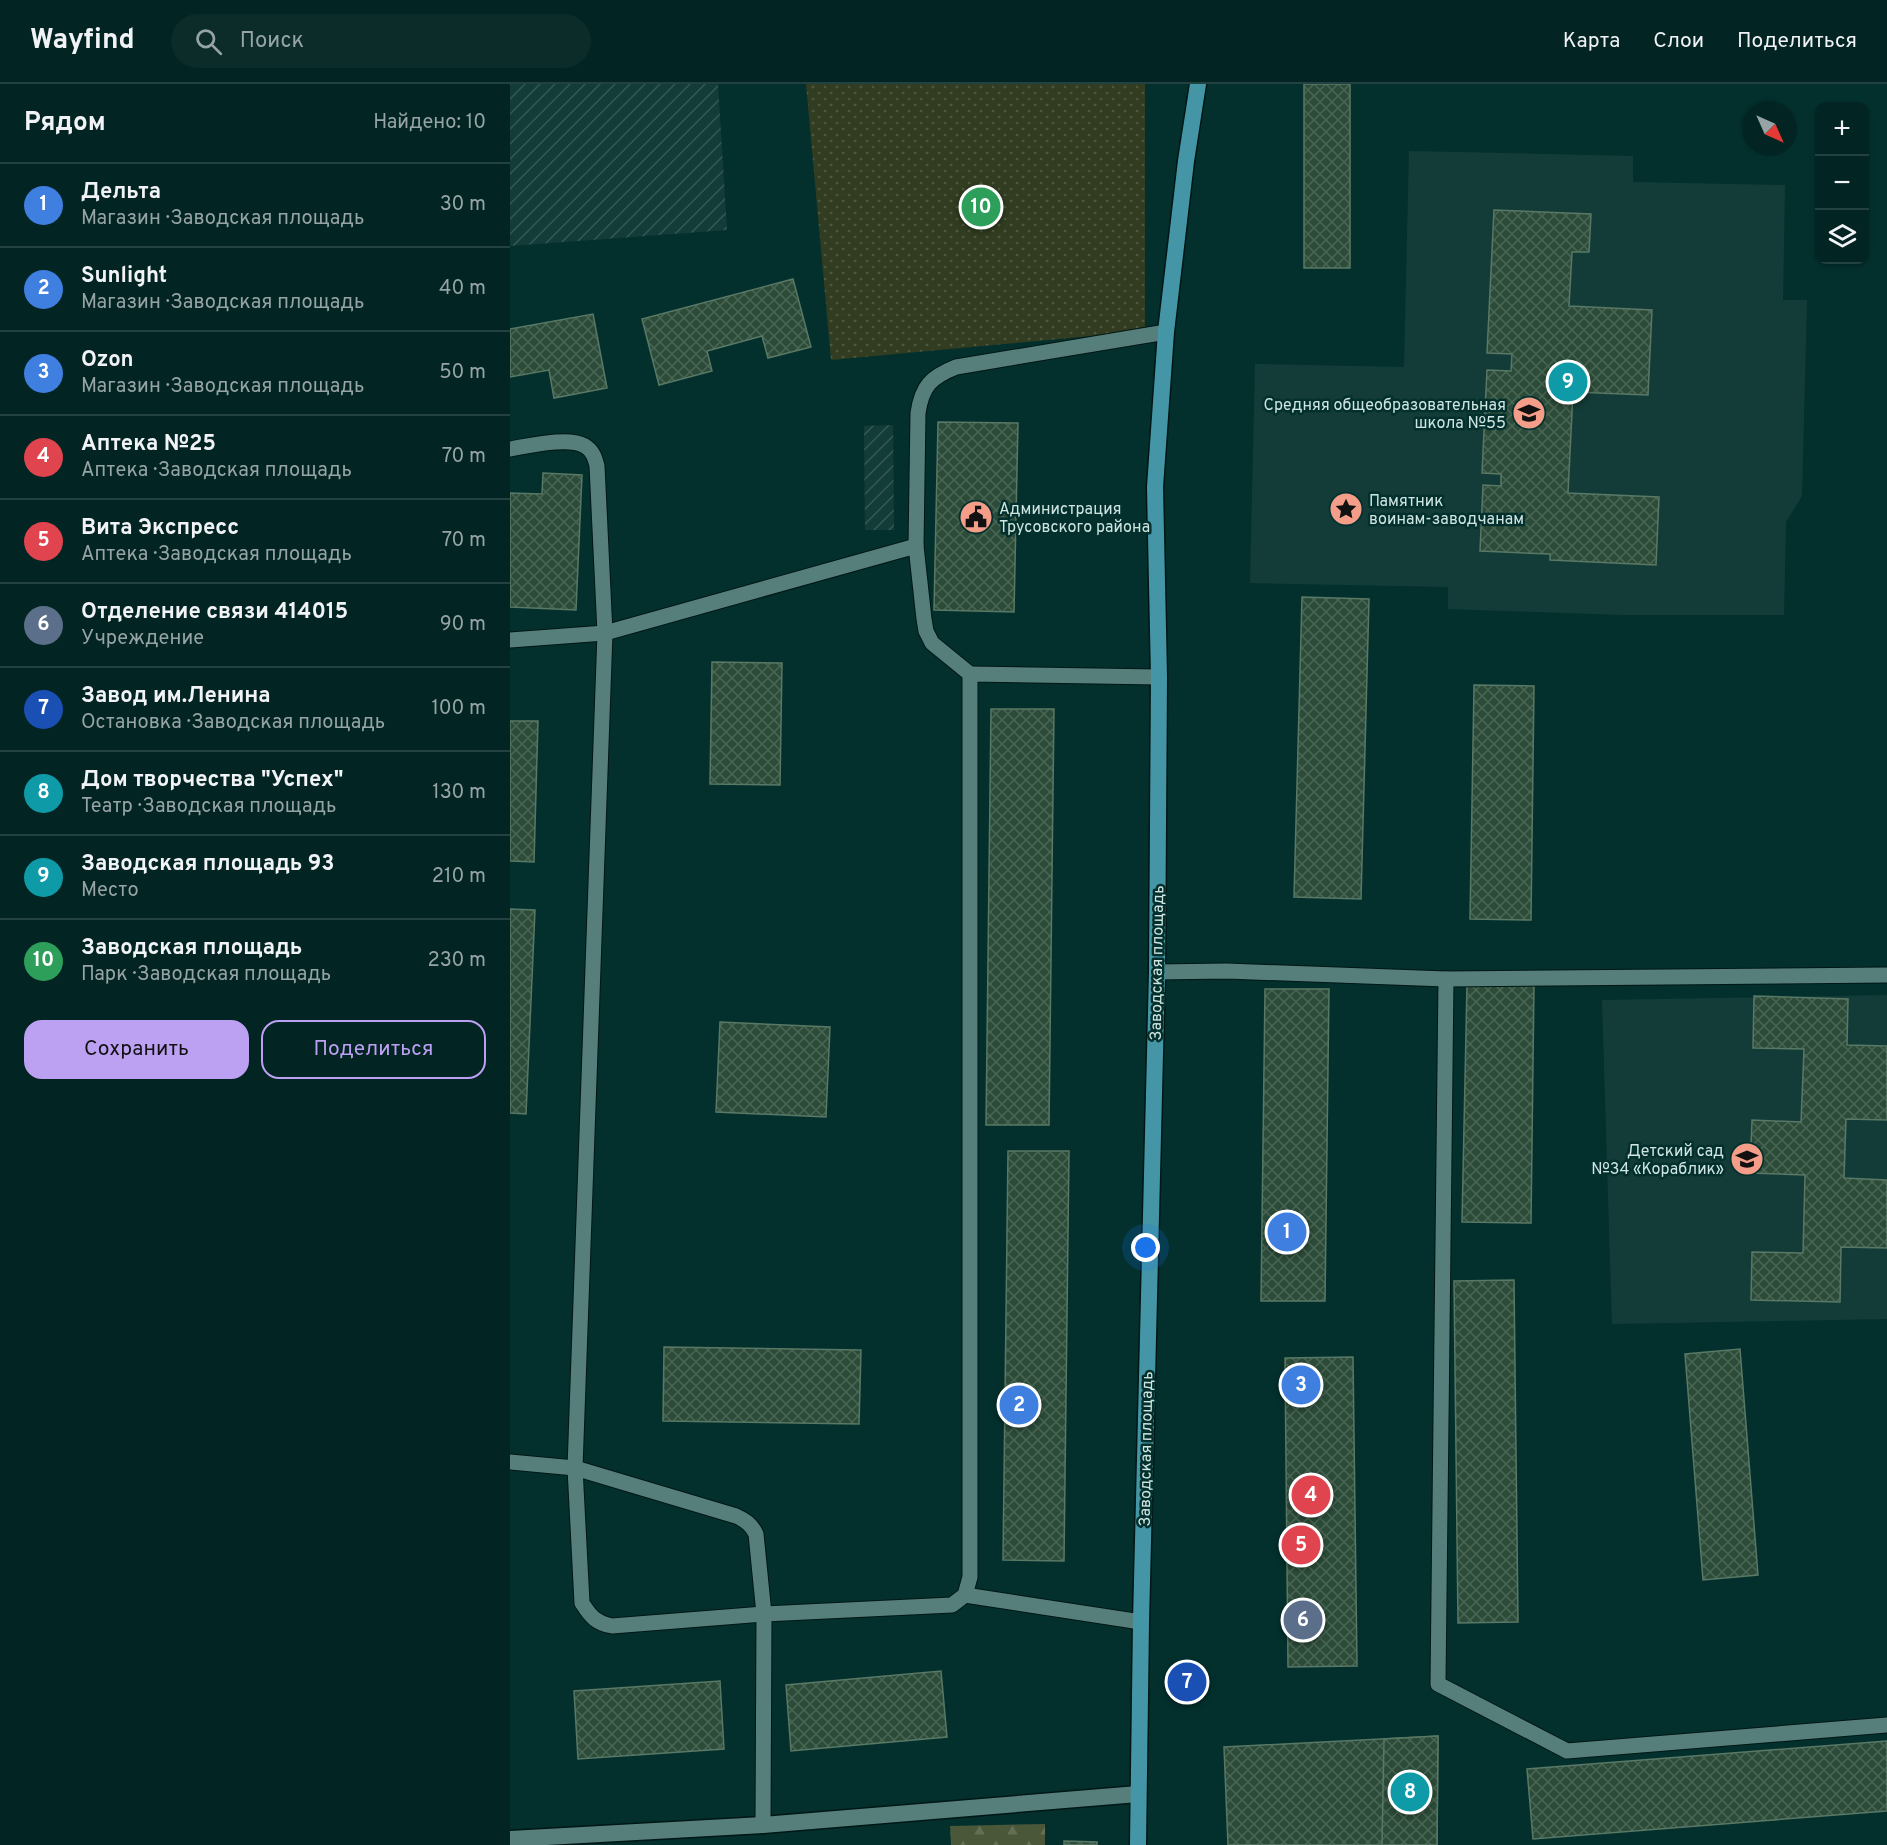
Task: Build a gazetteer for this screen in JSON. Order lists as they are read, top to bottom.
{
  "streets": {
    "main road": ["Заводская площадь"]
  },
  "places": {
    "school or university": ["Средняя общеобразовательная школа №55", "Детский сад №34 «Кораблик»"],
    "place": ["Памятник воинам-заводчанам"],
    "public building": ["Администрация Трусовского района"]
  },
  "north": "bottom right",
  "page": {
    "header": "Wayfind",
    "search": "Поиск",
    "nav": ["Карта", "Слои", "Поделиться"],
    "heading": ["Рядом", "Найдено: 10"],
    "map_buttons": ["+", "−"],
    "list": [
      {
        "mark": "1",
        "name": "Дельта",
        "note": "Магазин · Заводская площадь",
        "value": "30 m"
      },
      {
        "mark": "2",
        "name": "Sunlight",
        "note": "Магазин · Заводская площадь",
        "value": "40 m"
      },
      {
        "mark": "3",
        "name": "Ozon",
        "note": "Магазин · Заводская площадь",
        "value": "50 m"
      },
      {
        "mark": "4",
        "name": "Аптека №25",
        "note": "Аптека · Заводская площадь",
        "value": "70 m"
      },
      {
        "mark": "5",
        "name": "Вита Экспресс",
        "note": "Аптека · Заводская площадь",
        "value": "70 m"
      },
      {
        "mark": "6",
        "name": "Отделение связи 414015",
        "note": "Учреждение",
        "value": "90 m"
      },
      {
        "mark": "7",
        "name": "Завод им.Ленина",
        "note": "Остановка · Заводская площадь",
        "value": "100 m"
      },
      {
        "mark": "8",
        "name": "Дом творчества \"Успех\"",
        "note": "Театр · Заводская площадь",
        "value": "130 m"
      },
      {
        "mark": "9",
        "name": "Заводская площадь 93",
        "note": "Место",
        "value": "210 m"
      },
      {
        "mark": "10",
        "name": "Заводская площадь",
        "note": "Парк · Заводская площадь",
        "value": "230 m"
      }
    ],
    "pins": [
      "10",
      "9",
      "1",
      "3",
      "2",
      "4",
      "5",
      "6",
      "7",
      "8"
    ],
    "buttons": ["Сохранить", "Поделиться"]
  }
}
